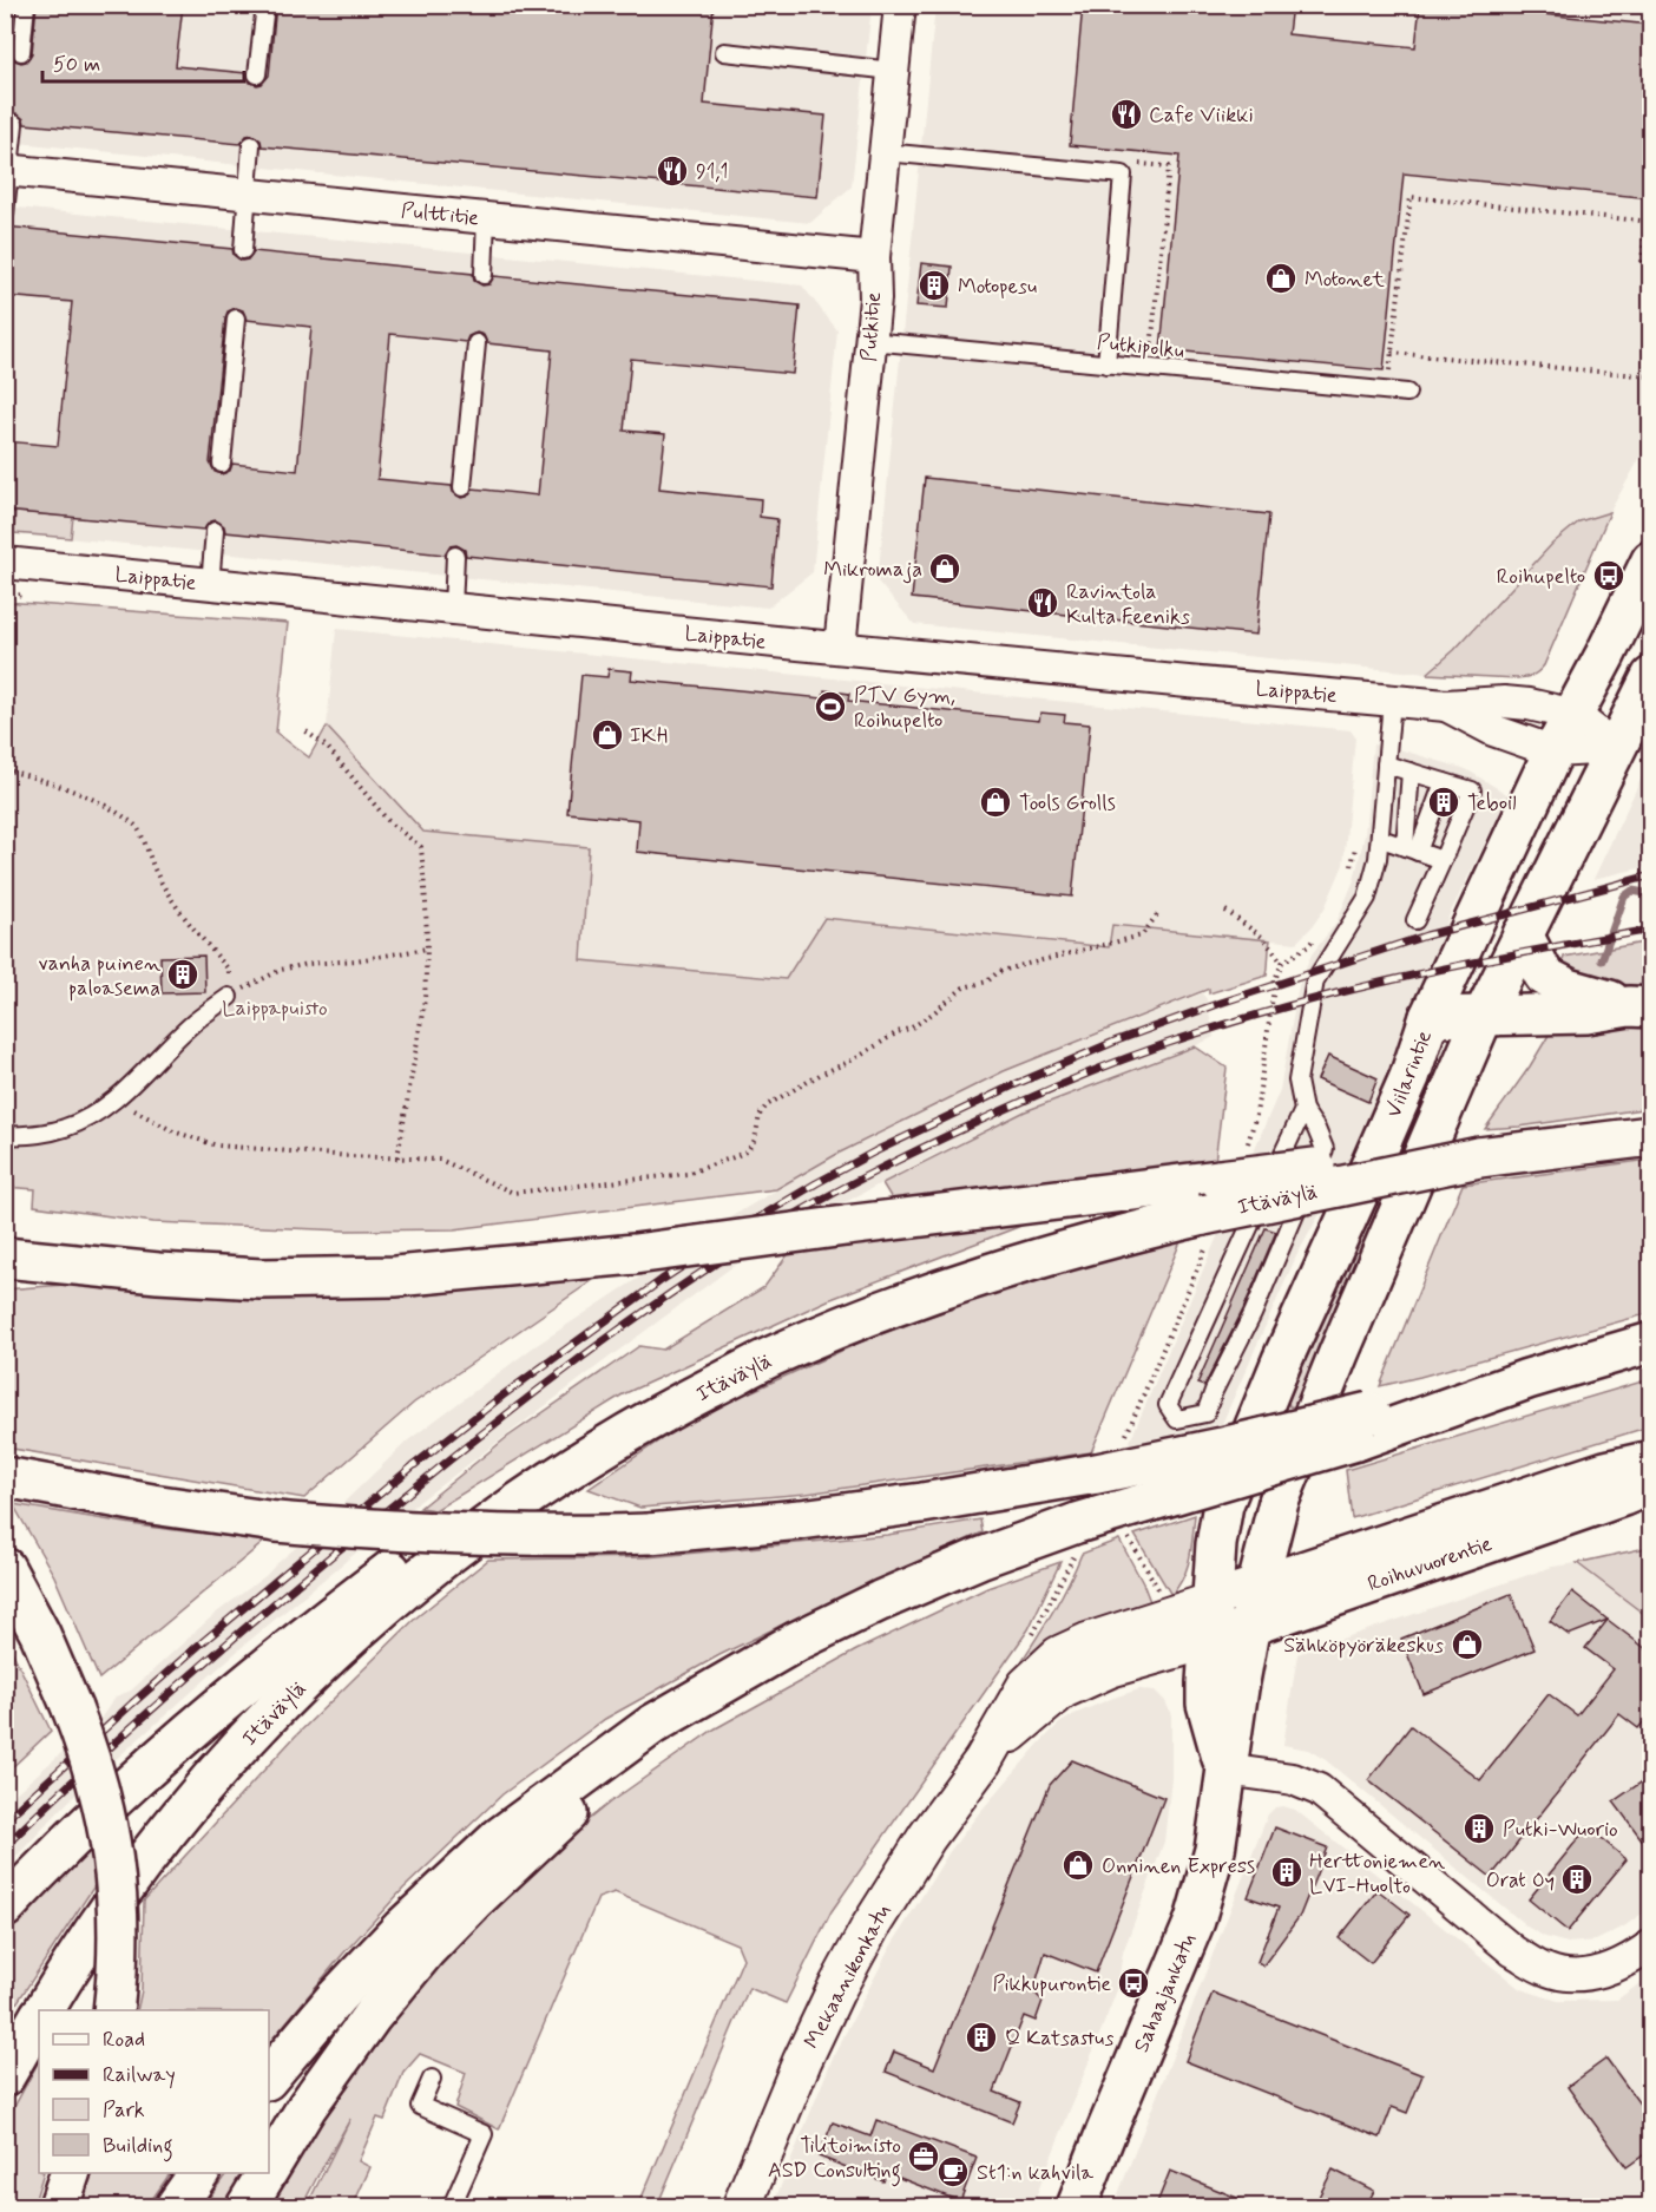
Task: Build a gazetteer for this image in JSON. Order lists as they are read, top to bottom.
{
  "streets": {
    "main road": [
      "Viilarintie",
      "Itäväylä",
      "Roihuvuorentie",
      "Sahaajankatu"
    ],
    "street": [
      "Pulttitie",
      "Putkitie",
      "Laippatie",
      "Mekaanikonkatu"
    ],
    "lane": ["Putkipolku"]
  },
  "crossings": [
    ["Pulttitie", "Putkitie"],
    ["Putkitie", "Putkipolku"],
    ["Putkitie", "Laippatie"],
    ["Laippatie", "Viilarintie"],
    ["Viilarintie", "Roihuvuorentie"],
    ["Viilarintie", "Mekaanikonkatu"],
    ["Viilarintie", "Sahaajankatu"],
    ["Roihuvuorentie", "Mekaanikonkatu"],
    ["Roihuvuorentie", "Sahaajankatu"],
    ["Mekaanikonkatu", "Sahaajankatu"]
  ],
  "parks": ["Laippapuisto"],
  "places": {
    "restaurant": ["Cafe Viikki", "91,1", "Ravintola Kulta Feeniks"],
    "shop": [
      "Motonet",
      "Mikromaja",
      "IKH",
      "Tools Grolls",
      "Sähköpyöräkeskus",
      "Onninen Express"
    ],
    "building": [
      "Motopesu",
      "Teboil",
      "vanha puinen paloasema",
      "Putki-Wuorio",
      "Herttoniemen LVI-Huolto",
      "Orat Oy",
      "Q Katsastus"
    ],
    "bus stop": ["Roihupelto", "Pikkupurontie"],
    "sports": ["PTV Gym, Roihupelto"],
    "office": ["Tilitoimisto ASD Consulting"],
    "cafe": ["St1:n kahvila"]
  },
  "legend": [
    "Road",
    "Railway",
    "Park",
    "Building"
  ],
  "scale_bar": "50 m"
}
